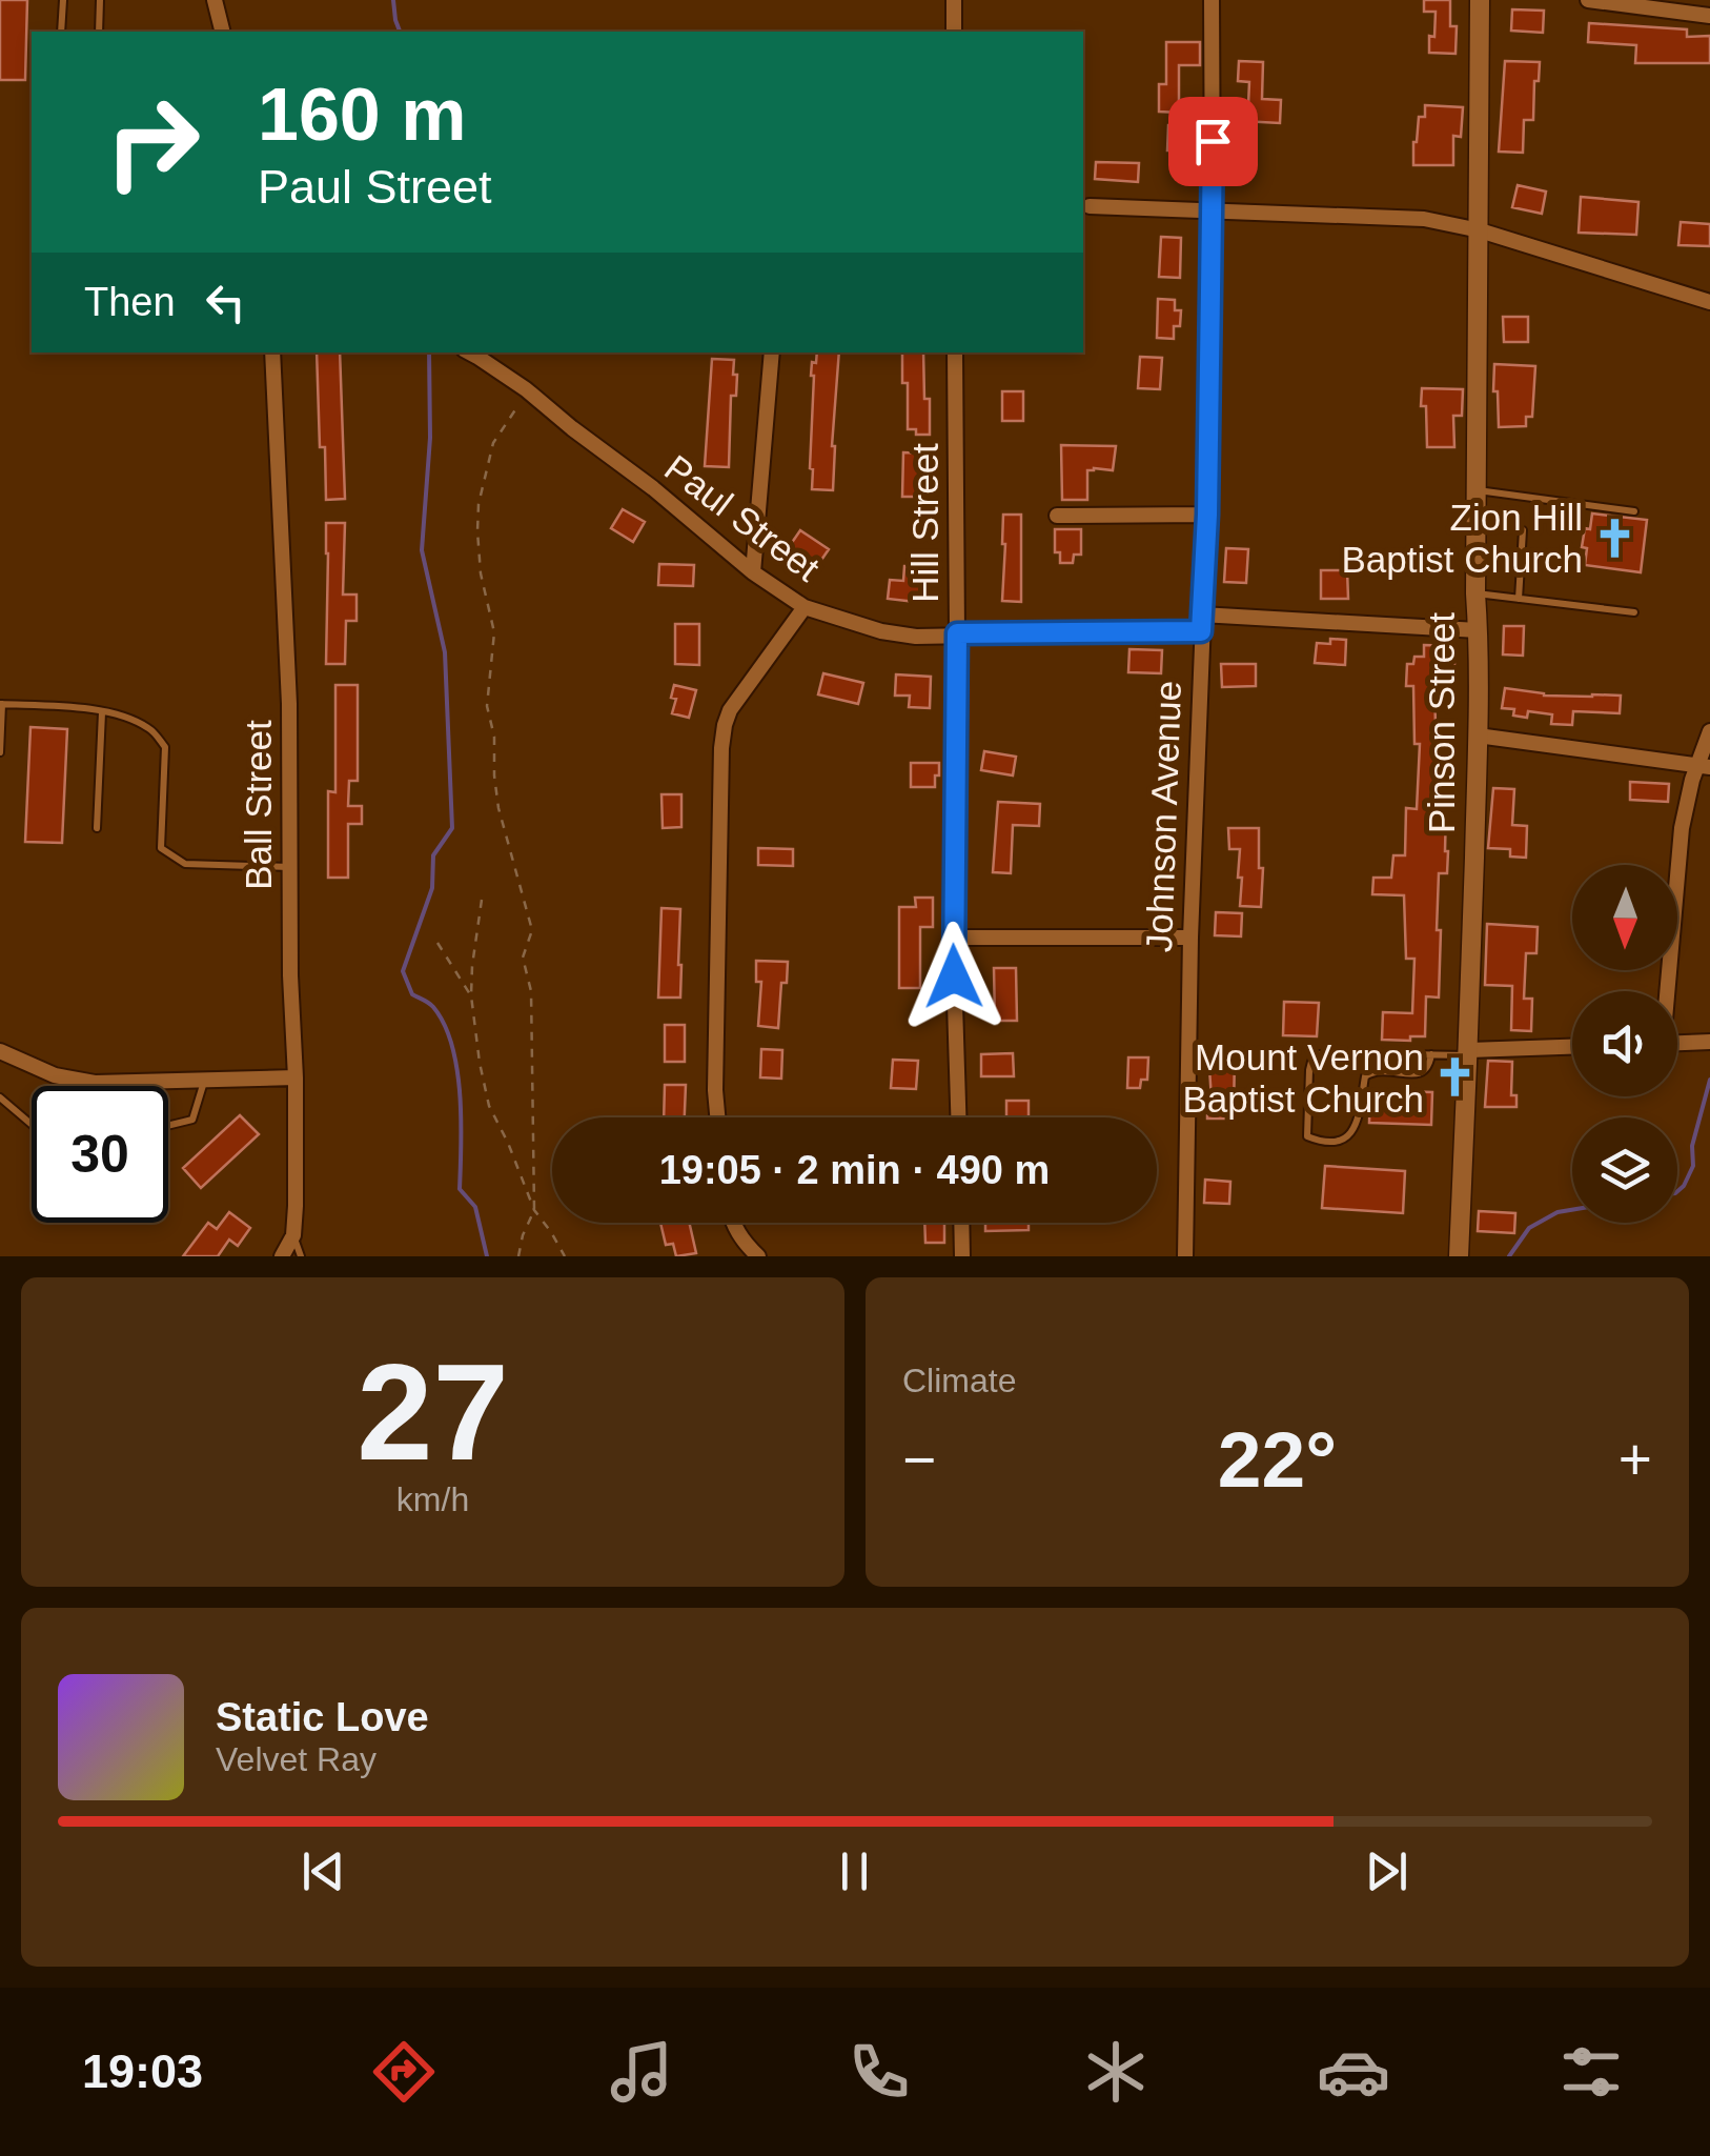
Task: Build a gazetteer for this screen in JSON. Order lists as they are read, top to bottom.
{
  "streets": {
    "street": [
      "Paul Street",
      "Hill Street",
      "Pinson Street",
      "Ball Street",
      "Johnson Avenue"
    ]
  },
  "crossings": [
    ["Paul Street", "Hill Street"],
    ["Paul Street", "Johnson Avenue"]
  ],
  "places": {
    "church": ["Zion Hill Baptist Church", "Mount Vernon Baptist Church"]
  },
  "north": "bottom",
  "page": {
    "turn": ["160 m", "Paul Street"],
    "then": "Then",
    "limit": "30",
    "trip": "19:05 · 2 min · 490 m",
    "tile": [
      ["27", "km/h"],
      "Climate"
    ],
    "heat": ["−", "22°", "+"],
    "song": ["Static Love", "Velvet Ray"],
    "tabs": "19:03"
  }
}
